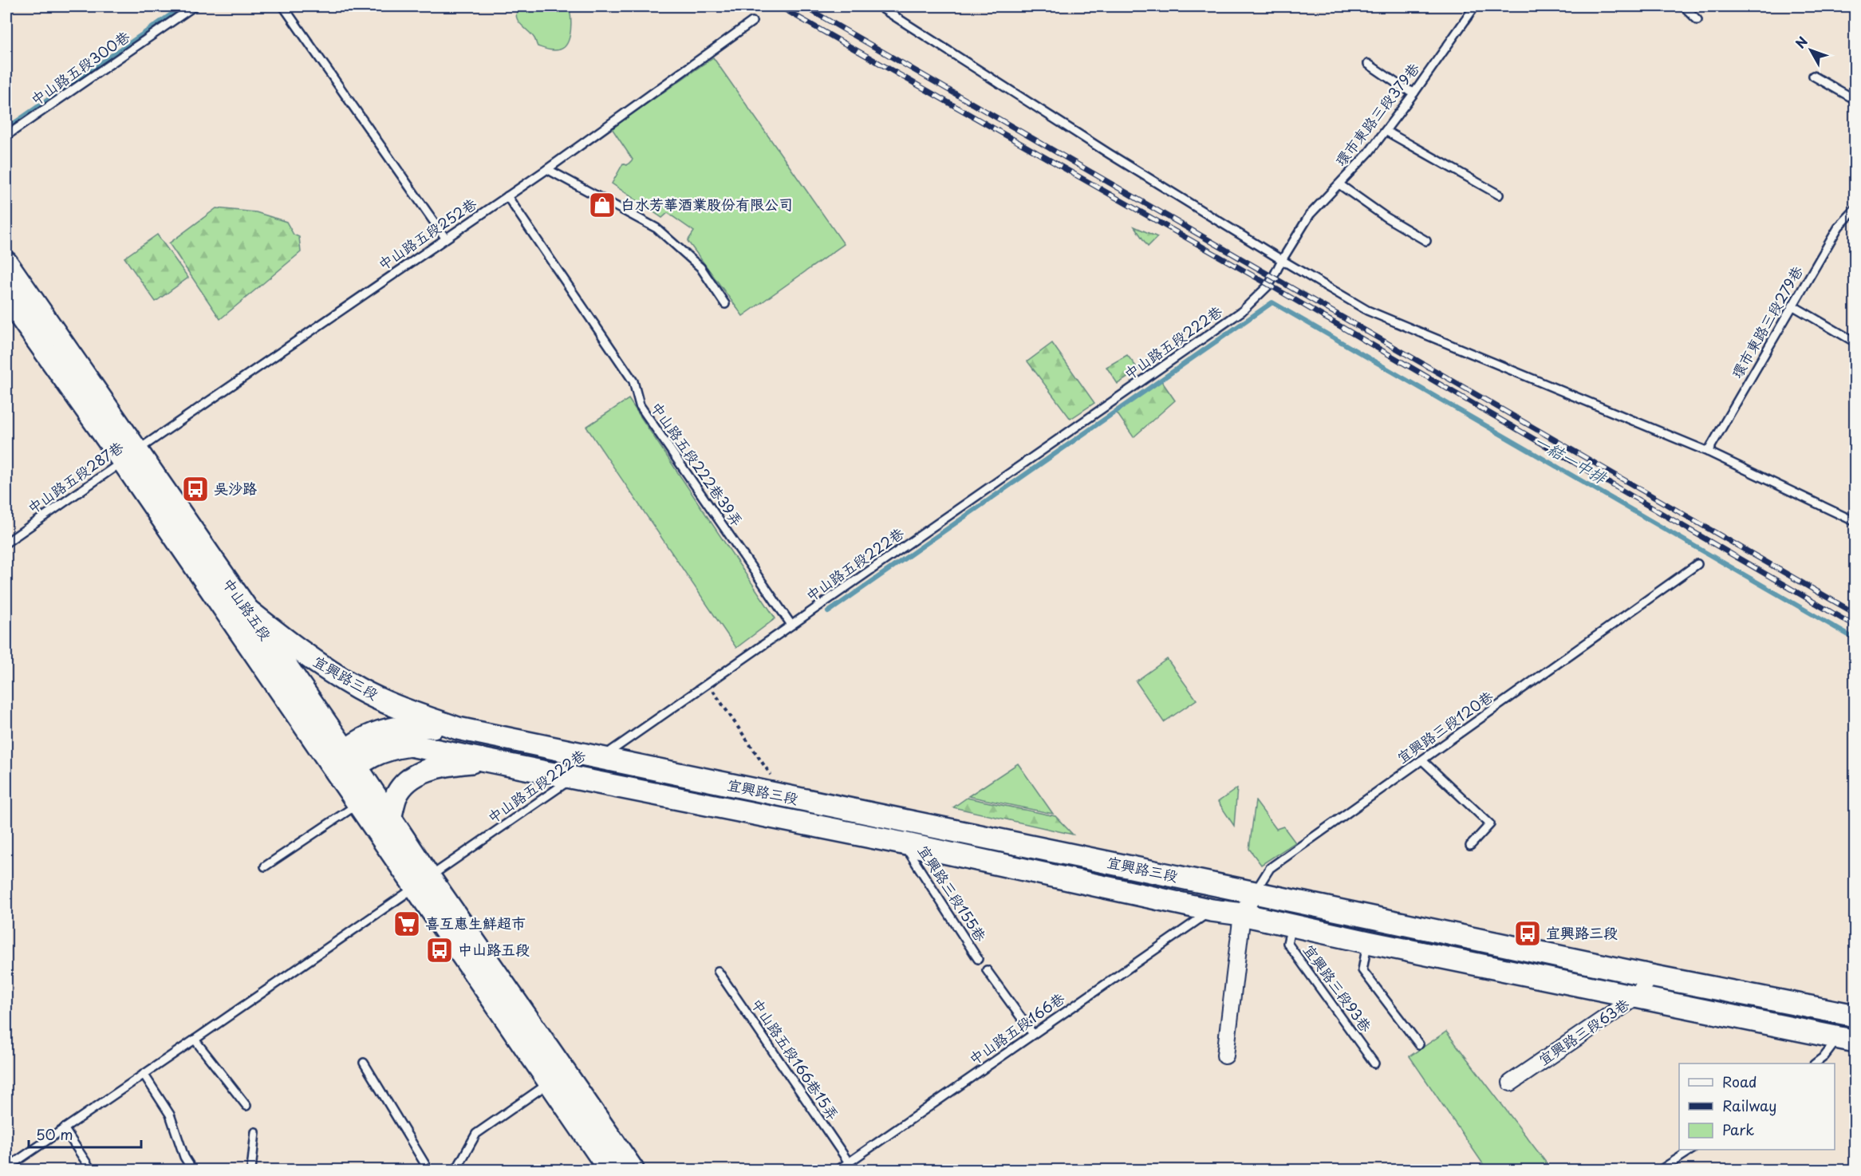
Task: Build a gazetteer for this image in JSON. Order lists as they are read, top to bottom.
{
  "streets": {
    "street": ["中山路五段", "宜興路三段", "宜興路三段63巷"],
    "lane": [
      "中山路五段300巷",
      "環市東路三段379巷",
      "中山路五段252巷",
      "環市東路三段279巷",
      "中山路五段222巷",
      "中山路五段222巷39弄",
      "中山路五段287巷",
      "宜興路三段120巷",
      "宜興路三段155巷",
      "宜興路三段93巷",
      "中山路五段166巷",
      "中山路五段166巷15弄"
    ]
  },
  "crossings": [
    ["環市東路三段379巷", "中山路五段222巷"],
    ["中山路五段252巷", "中山路五段222巷39弄"],
    ["中山路五段252巷", "中山路五段287巷"],
    ["中山路五段252巷", "中山路五段"],
    ["中山路五段222巷", "中山路五段222巷39弄"],
    ["中山路五段222巷", "中山路五段"],
    ["中山路五段222巷", "宜興路三段"],
    ["中山路五段287巷", "中山路五段"],
    ["中山路五段", "宜興路三段"],
    ["宜興路三段", "宜興路三段120巷"],
    ["宜興路三段", "宜興路三段155巷"],
    ["宜興路三段", "宜興路三段93巷"],
    ["宜興路三段", "中山路五段166巷"],
    ["宜興路三段", "宜興路三段63巷"],
    ["宜興路三段120巷", "中山路五段166巷"],
    ["中山路五段166巷", "中山路五段166巷15弄"]
  ],
  "water": ["一結一中排"],
  "places": {
    "shop": ["白水芳華酒業股份有限公司"],
    "bus stop": ["吳沙路", "宜興路三段", "中山路五段"],
    "supermarket": ["喜互惠生鮮超市"]
  },
  "legend": ["Road", "Railway", "Park"],
  "scale_bar": "50 m",
  "north": "top left"
}
